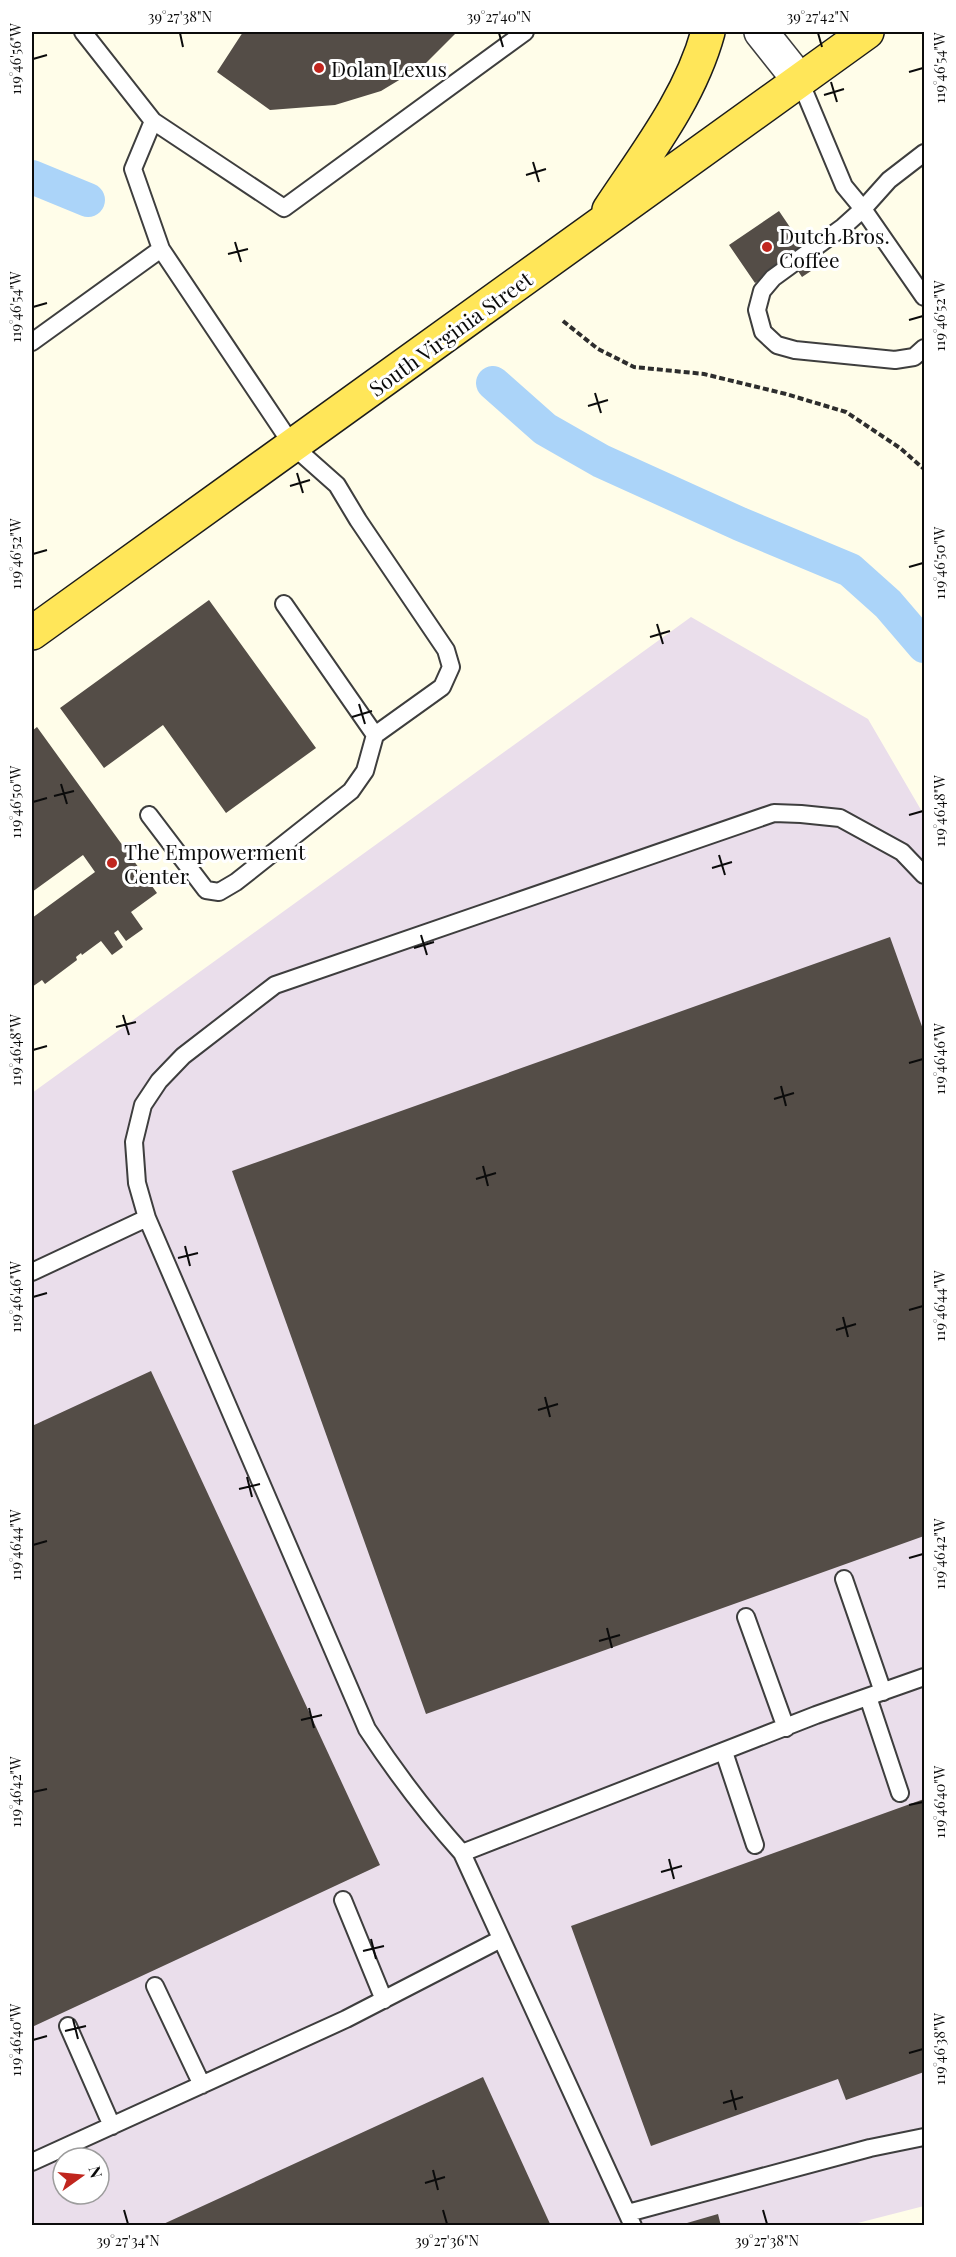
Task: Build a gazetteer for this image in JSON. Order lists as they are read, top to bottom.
{
  "streets": {
    "main road": ["South Virginia Street"]
  },
  "places": ["Dolan Lexus", "Dutch Bros. Coffee", "The Empowerment Center"],
  "north": "right",
  "coordinates": [
    "39°27'38\"N",
    "39°27'40\"N",
    "39°27'42\"N",
    "119°46'56\"W",
    "119°46'54\"W",
    "119°46'52\"W",
    "119°46'50\"W",
    "119°46'48\"W",
    "119°46'46\"W",
    "119°46'44\"W",
    "119°46'42\"W",
    "119°46'40\"W",
    "119°46'38\"W",
    "39°27'34\"N",
    "39°27'36\"N"
  ]
}
